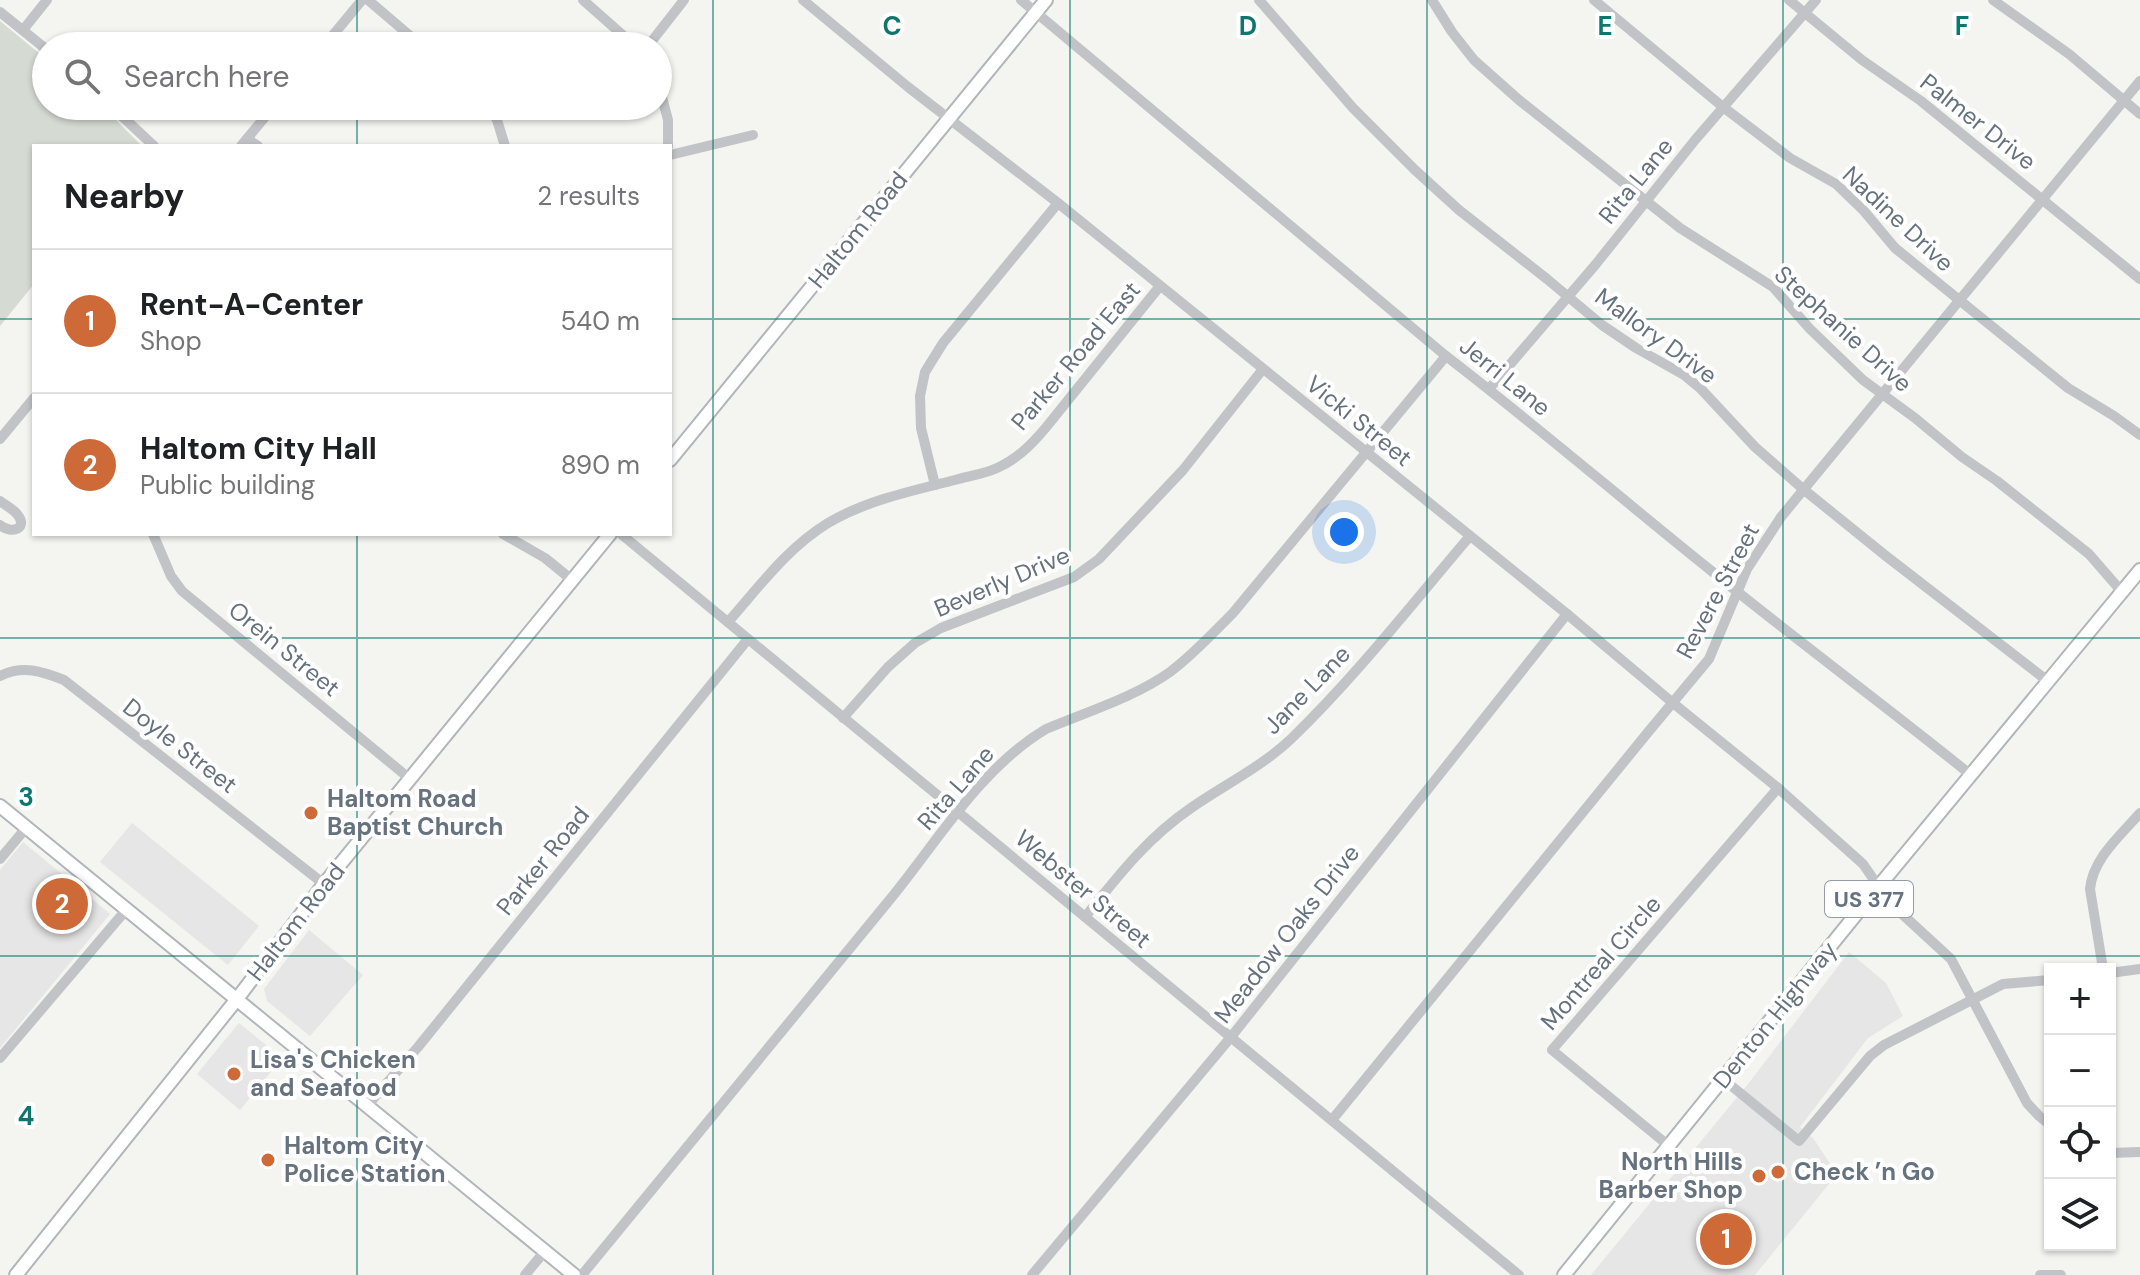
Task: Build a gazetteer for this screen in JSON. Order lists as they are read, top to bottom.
{
  "streets": {
    "main road": ["Haltom Road", "US 377", "Denton Highway"],
    "street": [
      "Palmer Drive",
      "Rita Lane",
      "Nadine Drive",
      "Stephanie Drive",
      "Mallory Drive",
      "Parker Road East",
      "Jerri Lane",
      "Vicki Street",
      "Beverly Drive",
      "Revere Street",
      "Orein Street",
      "Jane Lane",
      "Doyle Street",
      "Parker Road",
      "Webster Street",
      "Meadow Oaks Drive",
      "Montreal Circle"
    ]
  },
  "crossings": [
    ["Palmer Drive", "Rita Lane"],
    ["Palmer Drive", "Revere Street"],
    ["Rita Lane", "Nadine Drive"],
    ["Rita Lane", "Stephanie Drive"],
    ["Rita Lane", "Mallory Drive"],
    ["Rita Lane", "Jerri Lane"],
    ["Rita Lane", "Vicki Street"],
    ["Rita Lane", "Webster Street"],
    ["Nadine Drive", "Revere Street"],
    ["Haltom Road", "Jerri Lane"],
    ["Haltom Road", "Vicki Street"],
    ["Haltom Road", "Orein Street"],
    ["Haltom Road", "Doyle Street"],
    ["Stephanie Drive", "Revere Street"],
    ["Stephanie Drive", "Denton Highway"],
    ["Mallory Drive", "Revere Street"],
    ["Mallory Drive", "Denton Highway"],
    ["Parker Road East", "Vicki Street"],
    ["Jerri Lane", "Revere Street"],
    ["Jerri Lane", "Denton Highway"],
    ["Vicki Street", "Beverly Drive"],
    ["Vicki Street", "Revere Street"],
    ["Vicki Street", "Jane Lane"],
    ["Vicki Street", "Meadow Oaks Drive"],
    ["Vicki Street", "Montreal Circle"],
    ["Vicki Street", "Denton Highway"],
    ["Beverly Drive", "Webster Street"],
    ["Revere Street", "Webster Street"],
    ["Jane Lane", "Webster Street"],
    ["Parker Road", "Webster Street"],
    ["Webster Street", "Meadow Oaks Drive"],
    ["Montreal Circle", "Denton Highway"]
  ],
  "places": [
    "Haltom Road Baptist Church",
    "Lisa's Chicken and Seafood",
    "Haltom City Police Station",
    "Check ’n Go",
    "North Hills Barber Shop"
  ],
  "page": {
    "search": "Search here",
    "heading": ["Nearby", "2 results"],
    "list": [
      {
        "mark": "1",
        "name": "Rent-A-Center",
        "note": "Shop",
        "value": "540 m"
      },
      {
        "mark": "2",
        "name": "Haltom City Hall",
        "note": "Public building",
        "value": "890 m"
      }
    ],
    "pins": ["2", "1"],
    "map_buttons": ["+", "−"]
  },
  "grid": {
    "columns": [
      "C",
      "D",
      "E",
      "F"
    ],
    "rows": ["3", "4"]
  }
}
